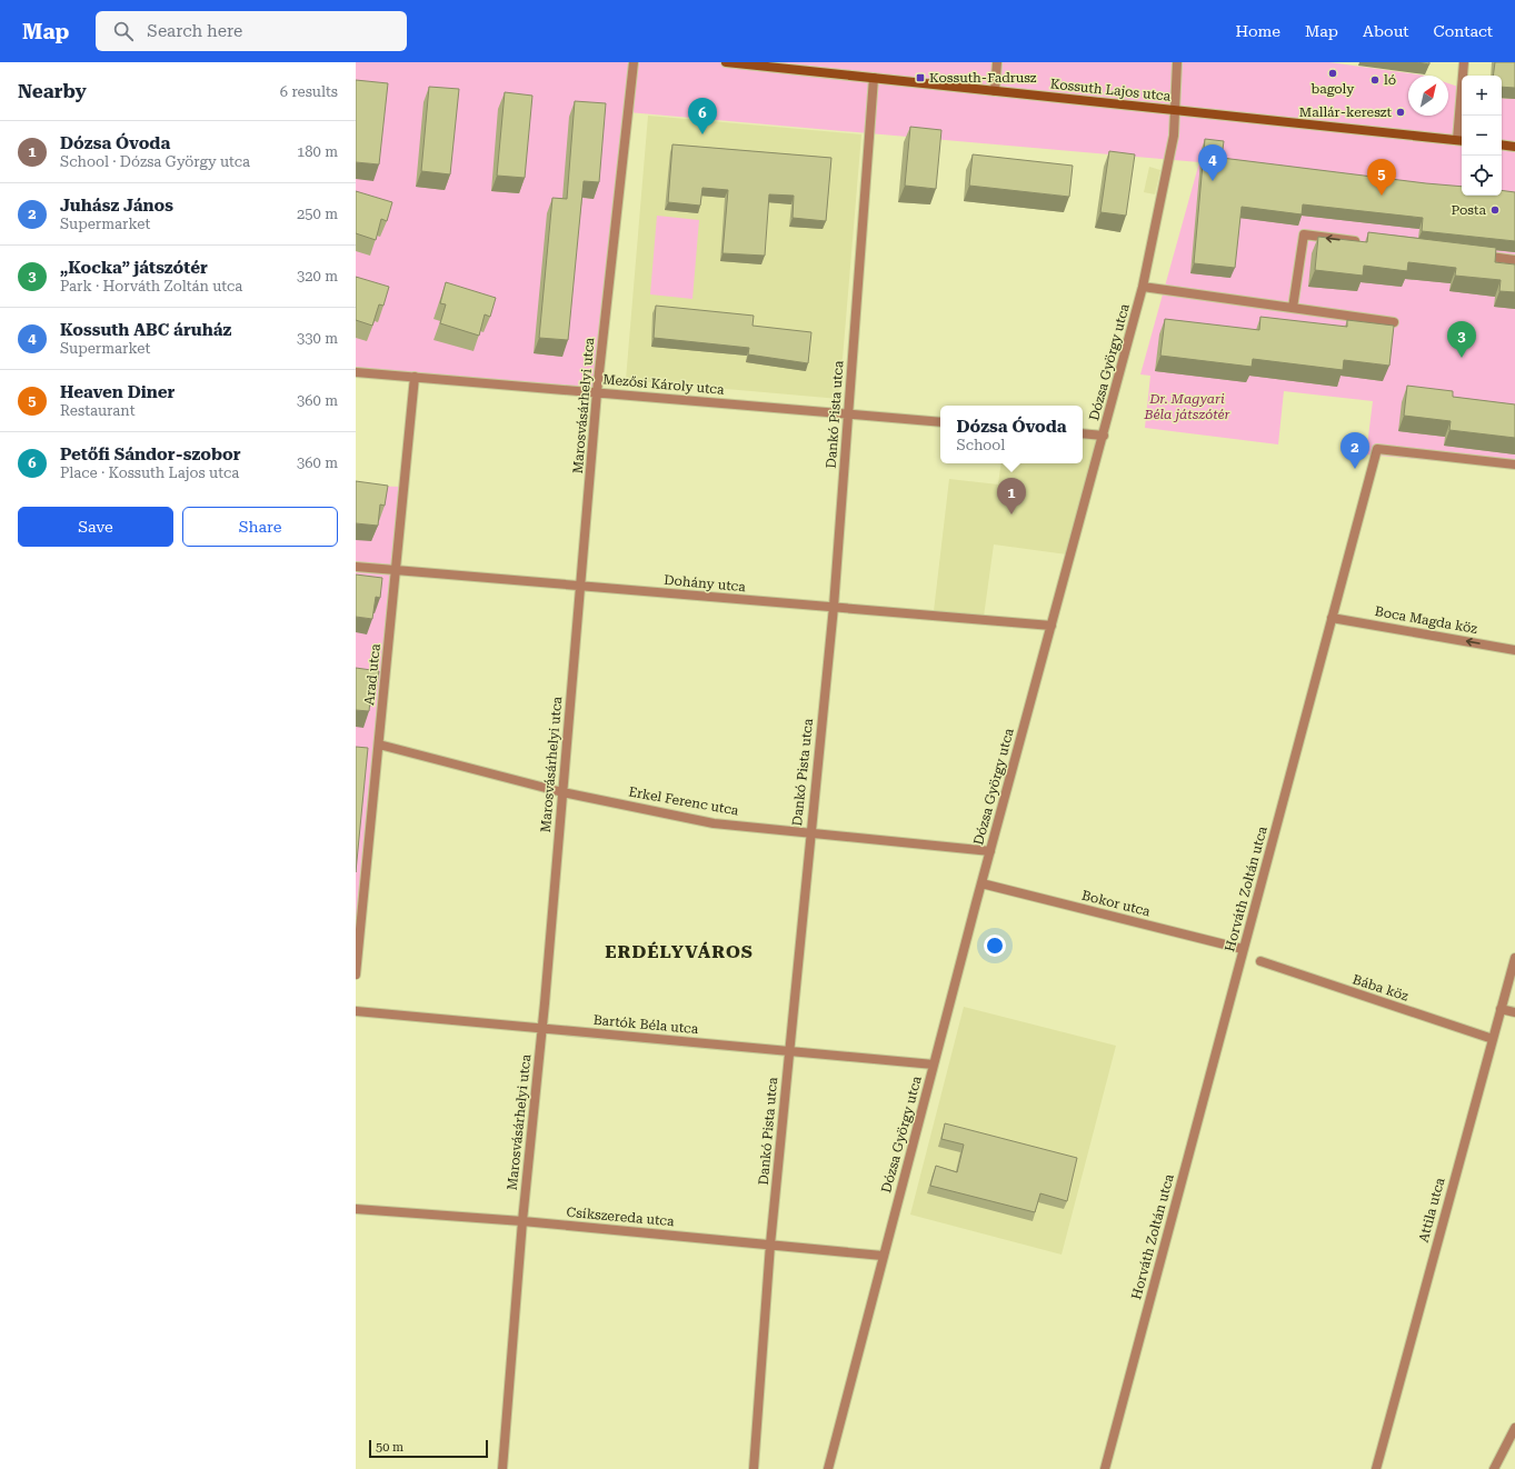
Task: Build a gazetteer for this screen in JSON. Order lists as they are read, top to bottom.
{
  "streets": {
    "street": [
      "Kossuth Lajos utca",
      "Dózsa György utca",
      "Mezősi Károly utca",
      "Marosvásárhelyi utca",
      "Dankó Pista utca",
      "Dohány utca",
      "Boca Magda köz",
      "Arad utca",
      "Erkel Ferenc utca",
      "Horváth Zoltán utca",
      "Bokor utca",
      "Bába köz",
      "Bartók Béla utca",
      "Attila utca",
      "Csíkszereda utca"
    ]
  },
  "crossings": [
    ["Kossuth Lajos utca", "Dózsa György utca"],
    ["Kossuth Lajos utca", "Dankó Pista utca"],
    ["Dózsa György utca", "Dohány utca"],
    ["Dózsa György utca", "Erkel Ferenc utca"],
    ["Dózsa György utca", "Bokor utca"],
    ["Dózsa György utca", "Bartók Béla utca"],
    ["Dózsa György utca", "Csíkszereda utca"],
    ["Mezősi Károly utca", "Marosvásárhelyi utca"],
    ["Mezősi Károly utca", "Dankó Pista utca"],
    ["Mezősi Károly utca", "Arad utca"],
    ["Marosvásárhelyi utca", "Dohány utca"],
    ["Marosvásárhelyi utca", "Erkel Ferenc utca"],
    ["Marosvásárhelyi utca", "Bartók Béla utca"],
    ["Marosvásárhelyi utca", "Csíkszereda utca"],
    ["Dankó Pista utca", "Dohány utca"],
    ["Dankó Pista utca", "Erkel Ferenc utca"],
    ["Dankó Pista utca", "Bartók Béla utca"],
    ["Dankó Pista utca", "Csíkszereda utca"],
    ["Dohány utca", "Arad utca"],
    ["Boca Magda köz", "Horváth Zoltán utca"],
    ["Arad utca", "Erkel Ferenc utca"],
    ["Horváth Zoltán utca", "Bokor utca"],
    ["Bába köz", "Attila utca"]
  ],
  "one_way": ["Boca Magda köz"],
  "districts": ["ERDÉLYVÁROS"],
  "parks": ["Dr. Magyari Béla játszótér"],
  "places": {
    "other": [
      "bagoly",
      "ló",
      "Mallár-kereszt",
      "Posta"
    ],
    "transit": ["Kossuth-Fadrusz"]
  },
  "scale_bar": "50 m",
  "north": "top right",
  "page": {
    "header": "Map",
    "search": "Search here",
    "nav": [
      "Home",
      "Map",
      "About",
      "Contact"
    ],
    "heading": ["Nearby", "6 results"],
    "map_buttons": ["+", "−"],
    "pins": [
      "6",
      "4",
      "5",
      "3",
      "2",
      "1"
    ],
    "list": [
      {
        "mark": "1",
        "name": "Dózsa Óvoda",
        "note": "School · Dózsa György utca",
        "value": "180 m"
      },
      {
        "mark": "2",
        "name": "Juhász János",
        "note": "Supermarket",
        "value": "250 m"
      },
      {
        "mark": "3",
        "name": "„Kocka” játszótér",
        "note": "Park · Horváth Zoltán utca",
        "value": "320 m"
      },
      {
        "mark": "4",
        "name": "Kossuth ABC áruház",
        "note": "Supermarket",
        "value": "330 m"
      },
      {
        "mark": "5",
        "name": "Heaven Diner",
        "note": "Restaurant",
        "value": "360 m"
      },
      {
        "mark": "6",
        "name": "Petőfi Sándor-szobor",
        "note": "Place · Kossuth Lajos utca",
        "value": "360 m"
      }
    ],
    "popup": ["Dózsa Óvoda", "School"],
    "buttons": ["Save", "Share"],
    "scale": "50 m"
  }
}
